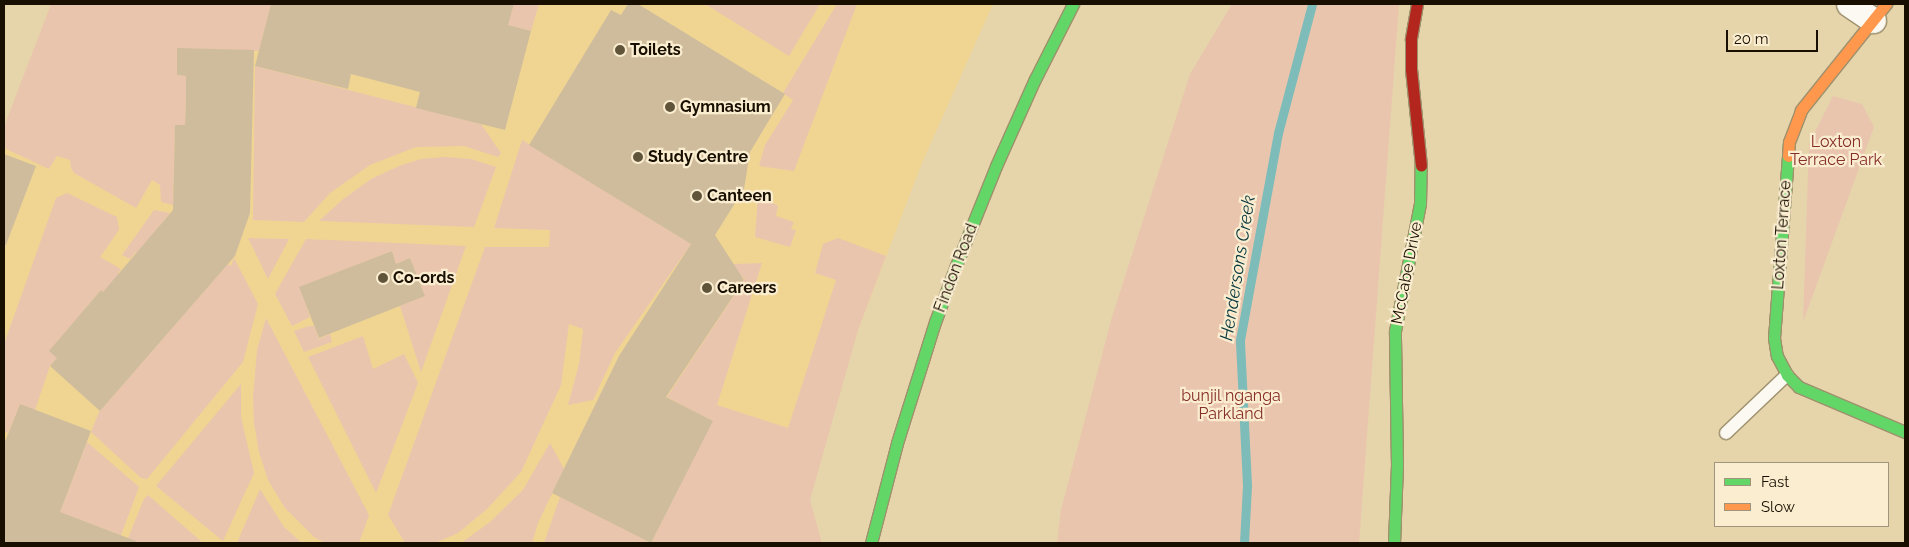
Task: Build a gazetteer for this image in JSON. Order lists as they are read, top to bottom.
{
  "streets": {
    "street": ["Loxton Terrace", "Findon Road", "McCabe Drive"]
  },
  "water": ["Hendersons Creek"],
  "parks": ["Loxton Terrace Park", "bunjil nganga Parkland"],
  "places": [
    "Toilets",
    "Gymnasium",
    "Study Centre",
    "Canteen",
    "Co-ords",
    "Careers"
  ],
  "legend": ["Fast", "Slow"],
  "scale_bar": "20 m"
}
